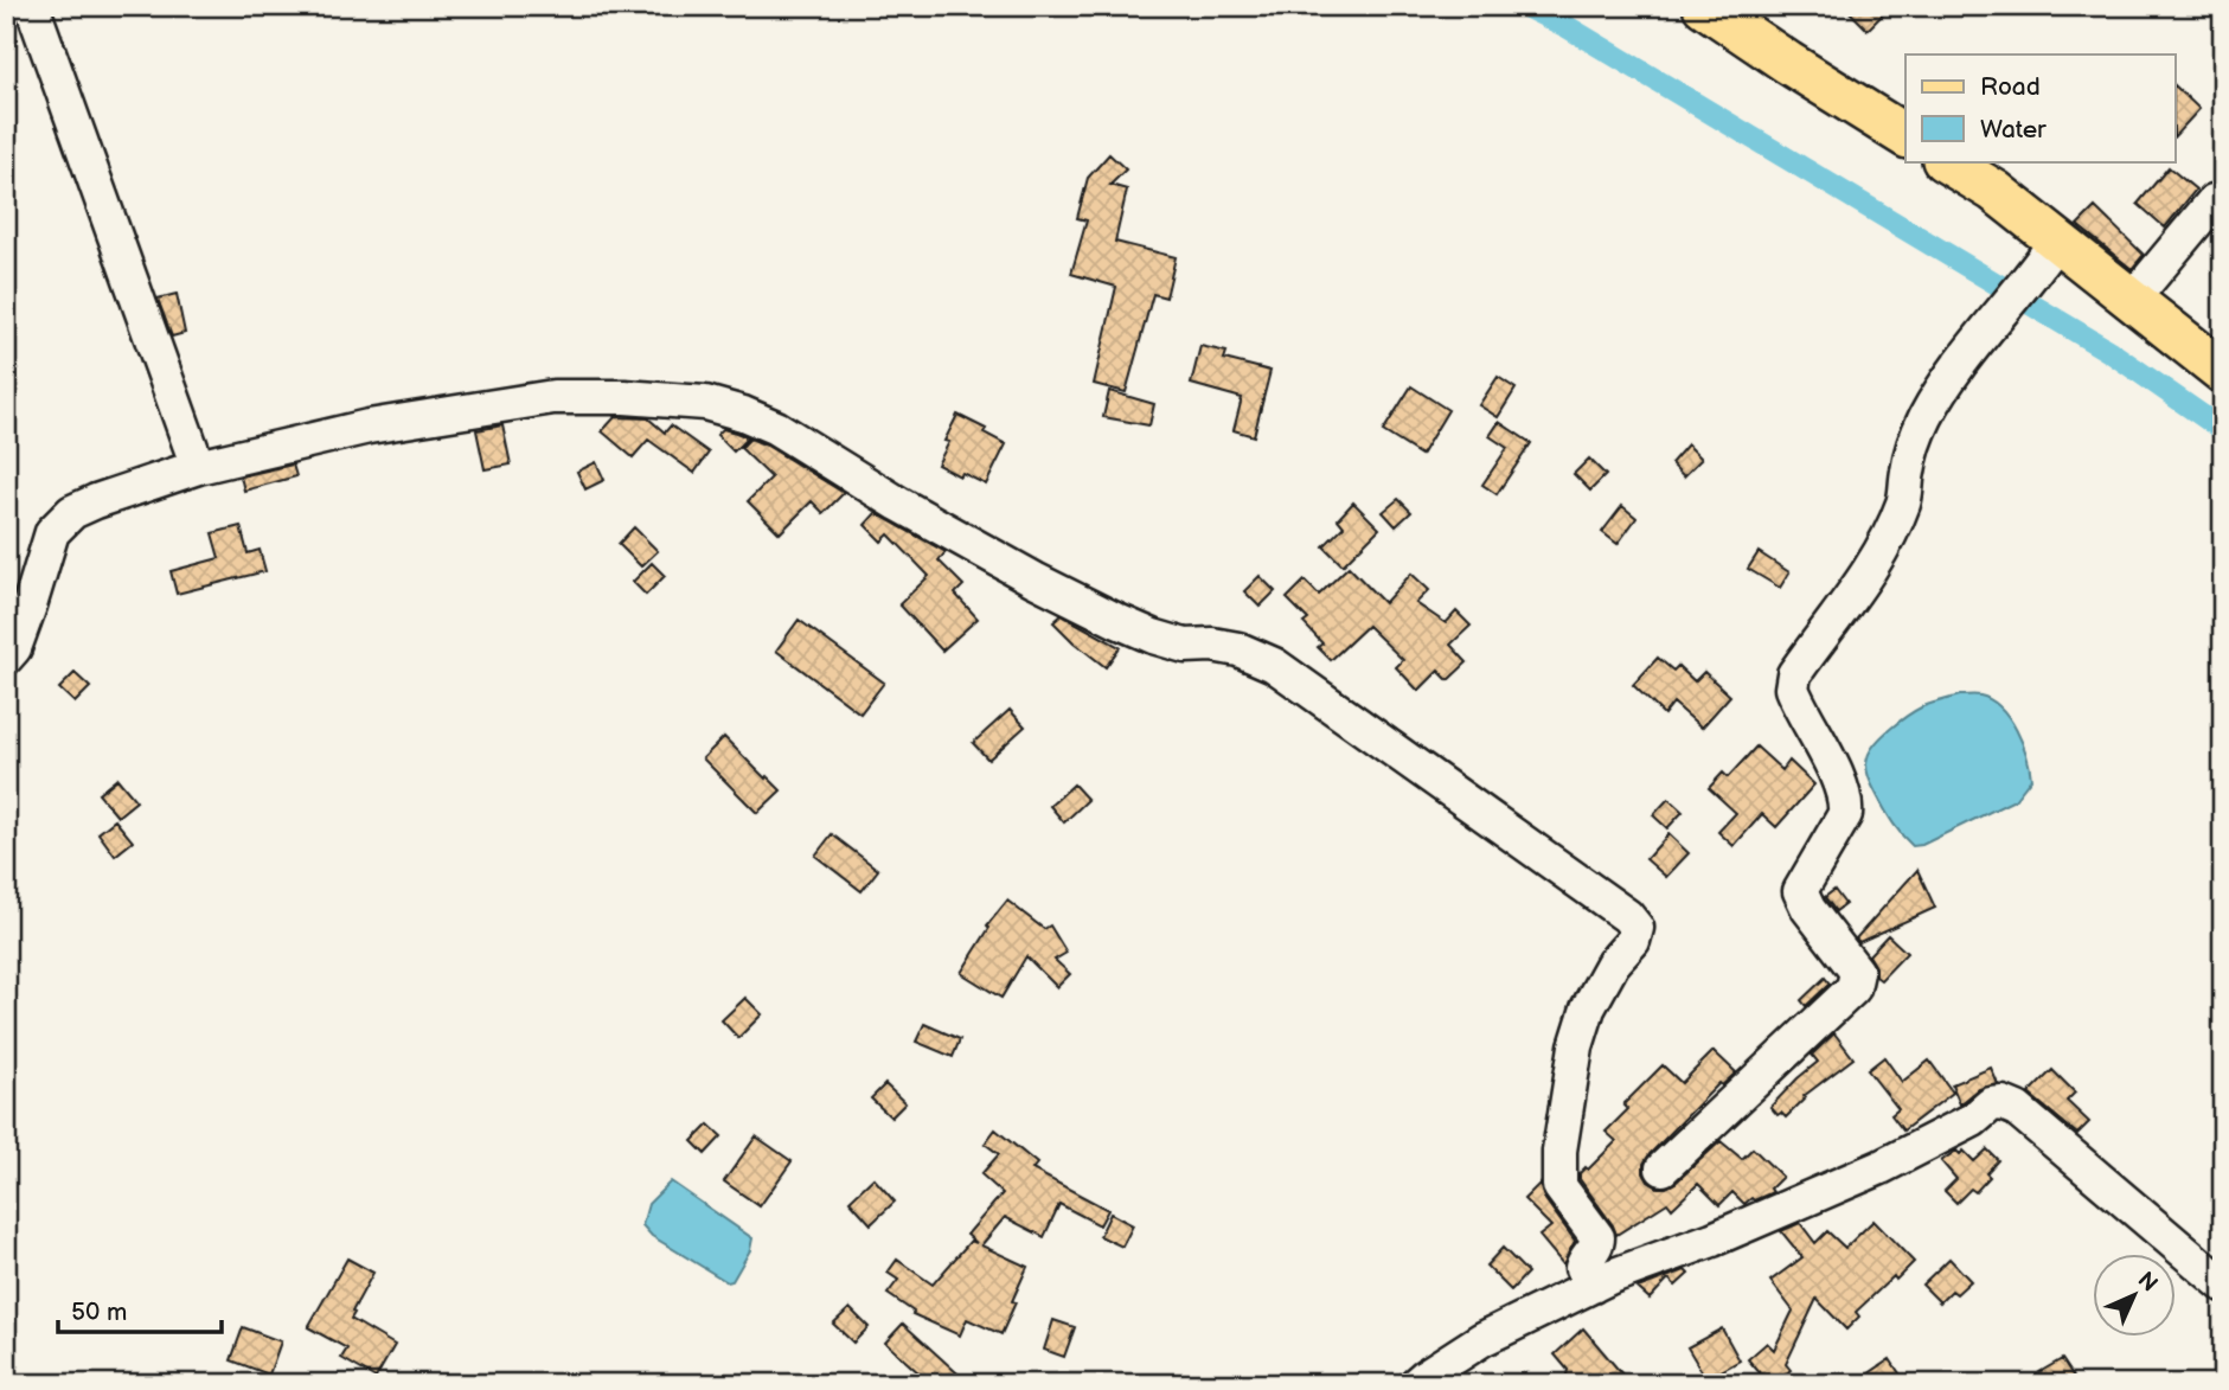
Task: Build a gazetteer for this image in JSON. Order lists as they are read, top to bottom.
{
  "legend": ["Road", "Water"],
  "scale_bar": "50 m",
  "north": "top right"
}
